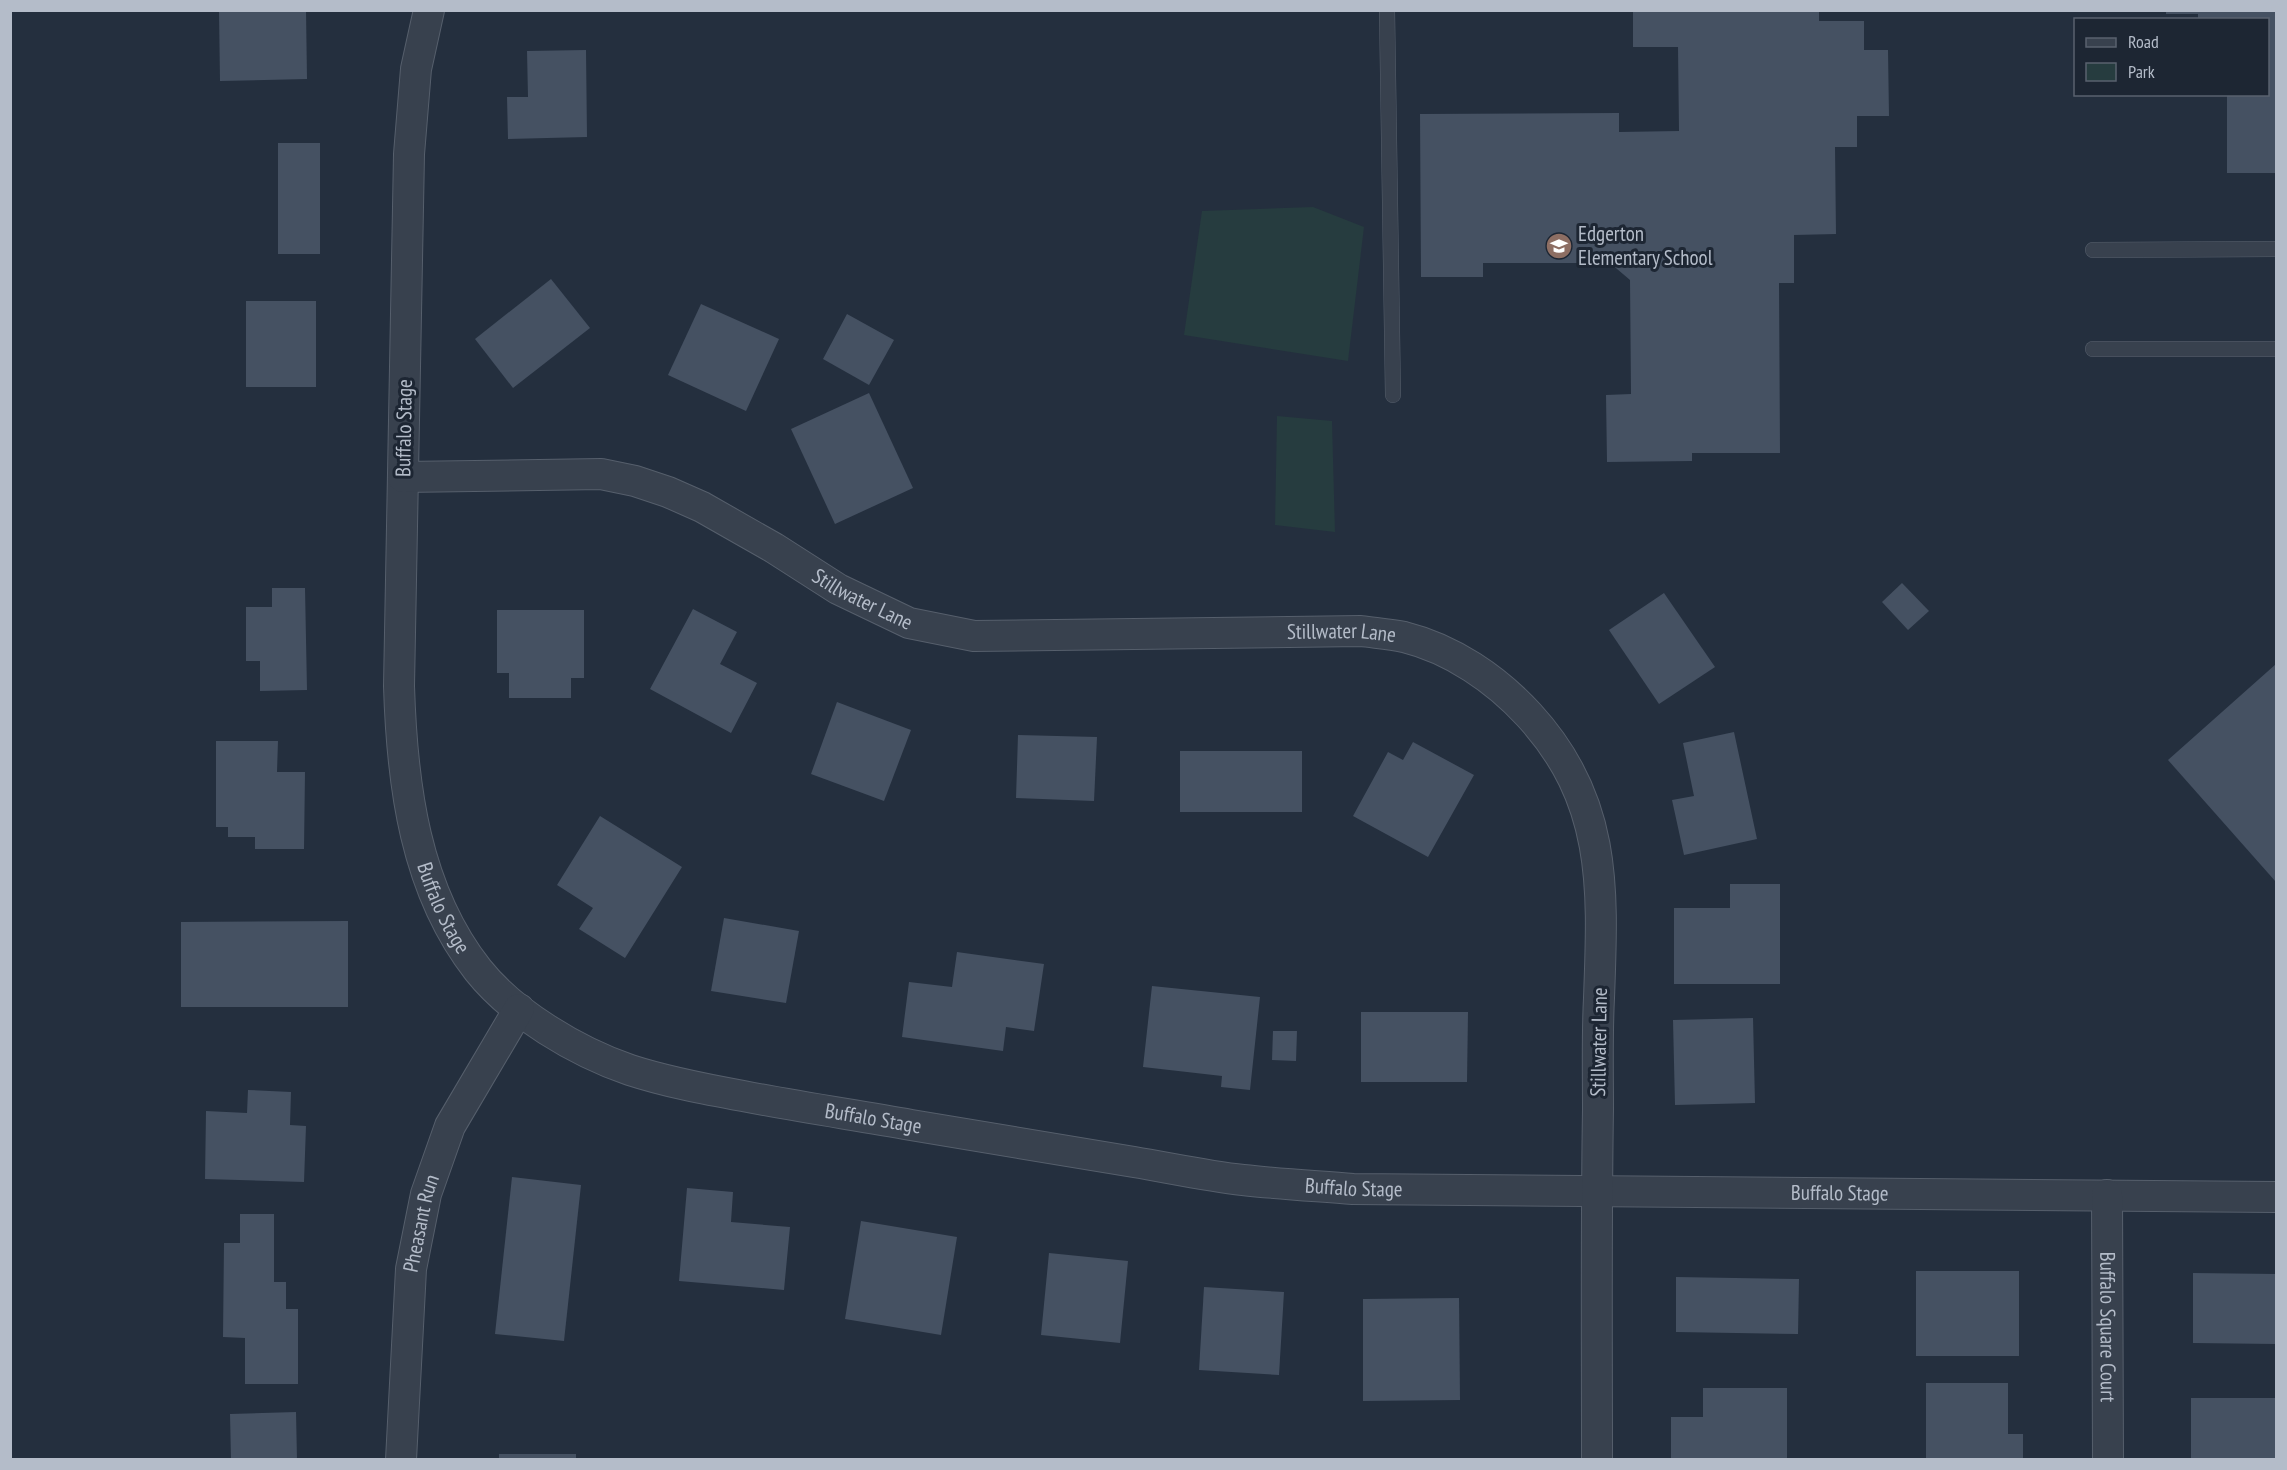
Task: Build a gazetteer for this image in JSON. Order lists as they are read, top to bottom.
{
  "streets": {
    "street": [
      "Buffalo Stage",
      "Stillwater Lane",
      "Pheasant Run",
      "Buffalo Square Court"
    ]
  },
  "crossings": [
    ["Buffalo Stage", "Stillwater Lane"],
    ["Buffalo Stage", "Pheasant Run"],
    ["Buffalo Stage", "Buffalo Square Court"]
  ],
  "places": {
    "school or university": ["Edgerton Elementary School"]
  },
  "legend": ["Road", "Park"]
}
